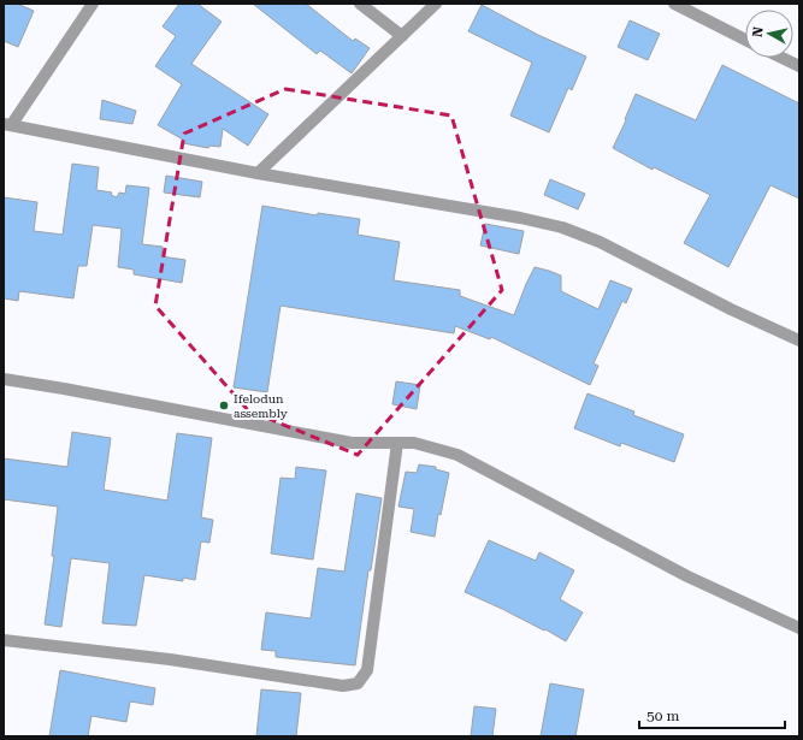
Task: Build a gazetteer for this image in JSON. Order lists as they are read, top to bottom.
{
  "places": ["Ifelodun assembly"],
  "scale_bar": "50 m",
  "north": "left"
}
